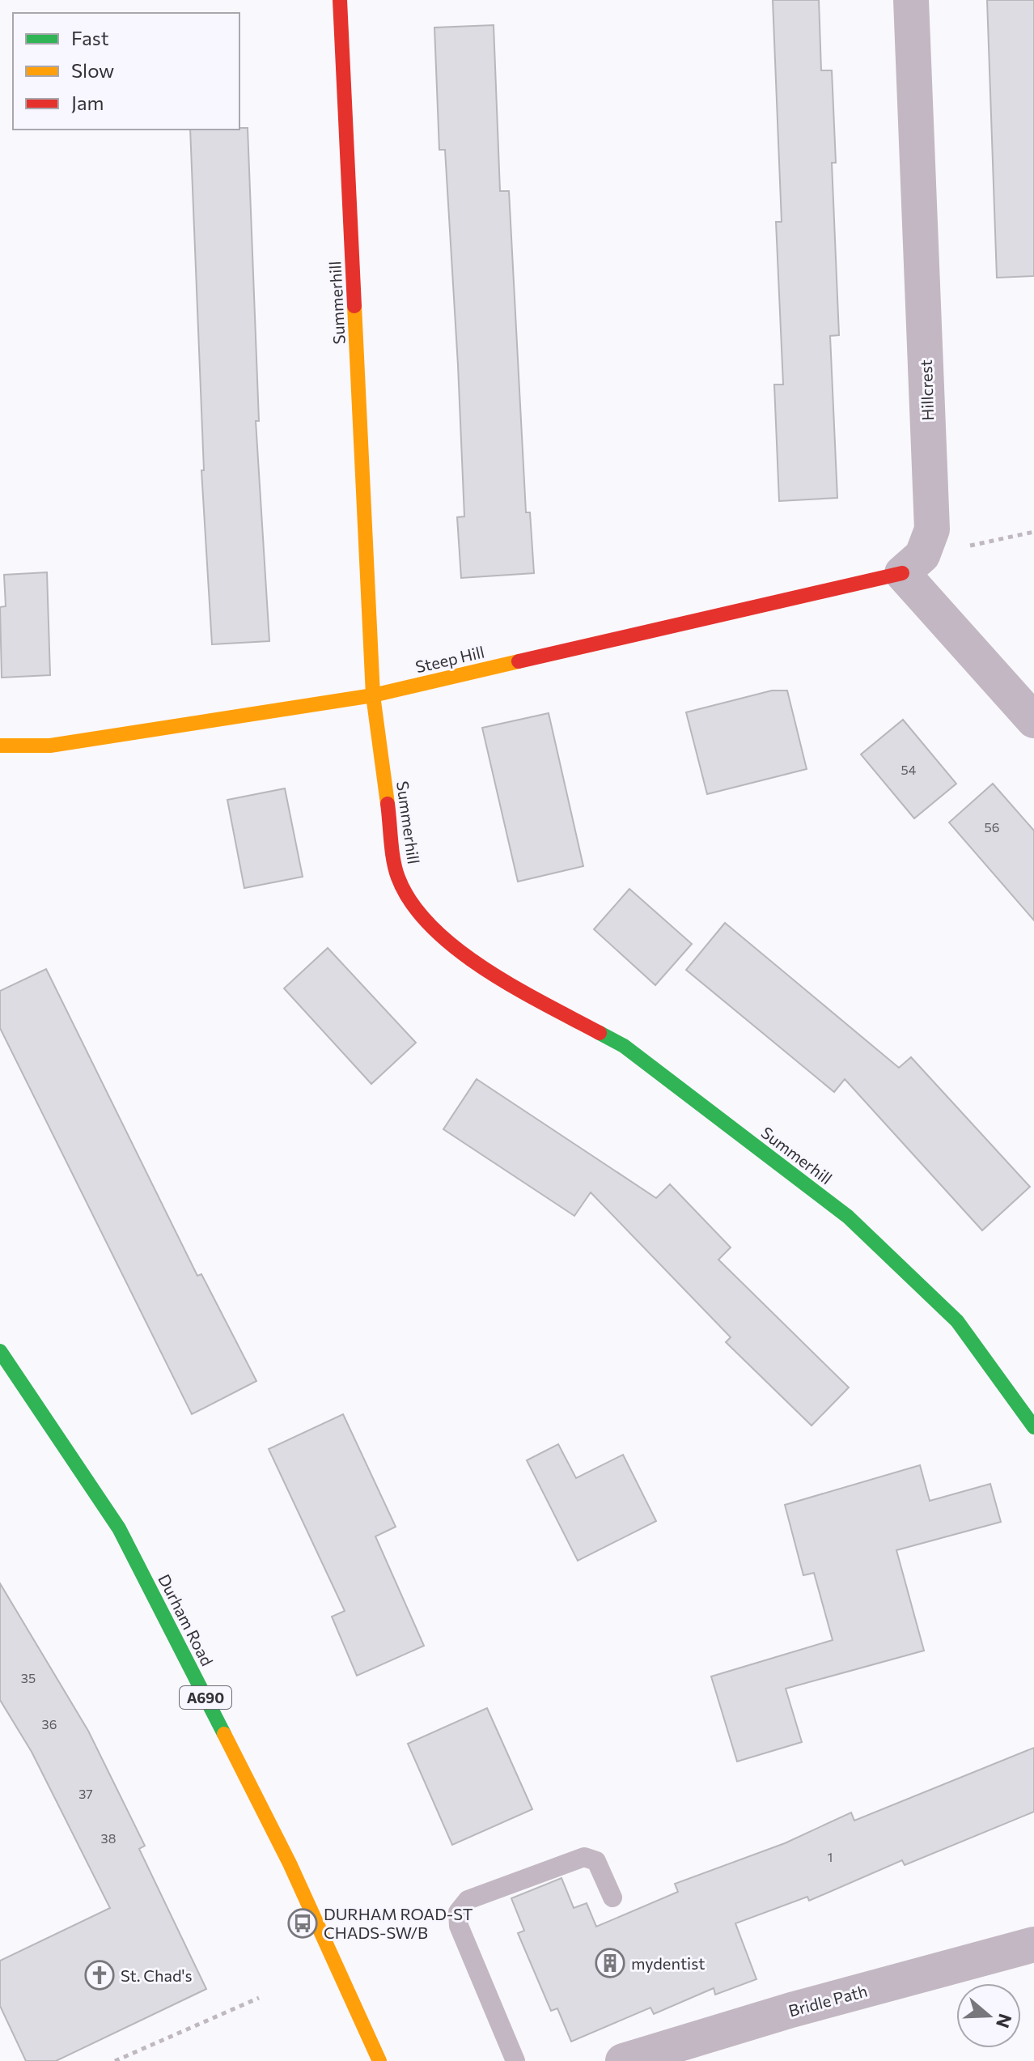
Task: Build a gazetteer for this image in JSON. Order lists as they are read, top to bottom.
{
  "streets": {
    "main road": [
      "Summerhill",
      "Steep Hill",
      "Durham Road",
      "A690"
    ],
    "street": ["Hillcrest", "Bridle Path"]
  },
  "crossings": [
    ["Summerhill", "Steep Hill"],
    ["Hillcrest", "Steep Hill"]
  ],
  "places": {
    "bus stop": ["DURHAM ROAD-ST CHADS-SW/B"],
    "building": ["mydentist"],
    "church": ["St. Chad's"]
  },
  "house_numbers": [
    "54",
    "56",
    "35",
    "36",
    "37",
    "38",
    "1"
  ],
  "legend": ["Fast", "Slow", "Jam"],
  "north": "right"
}
